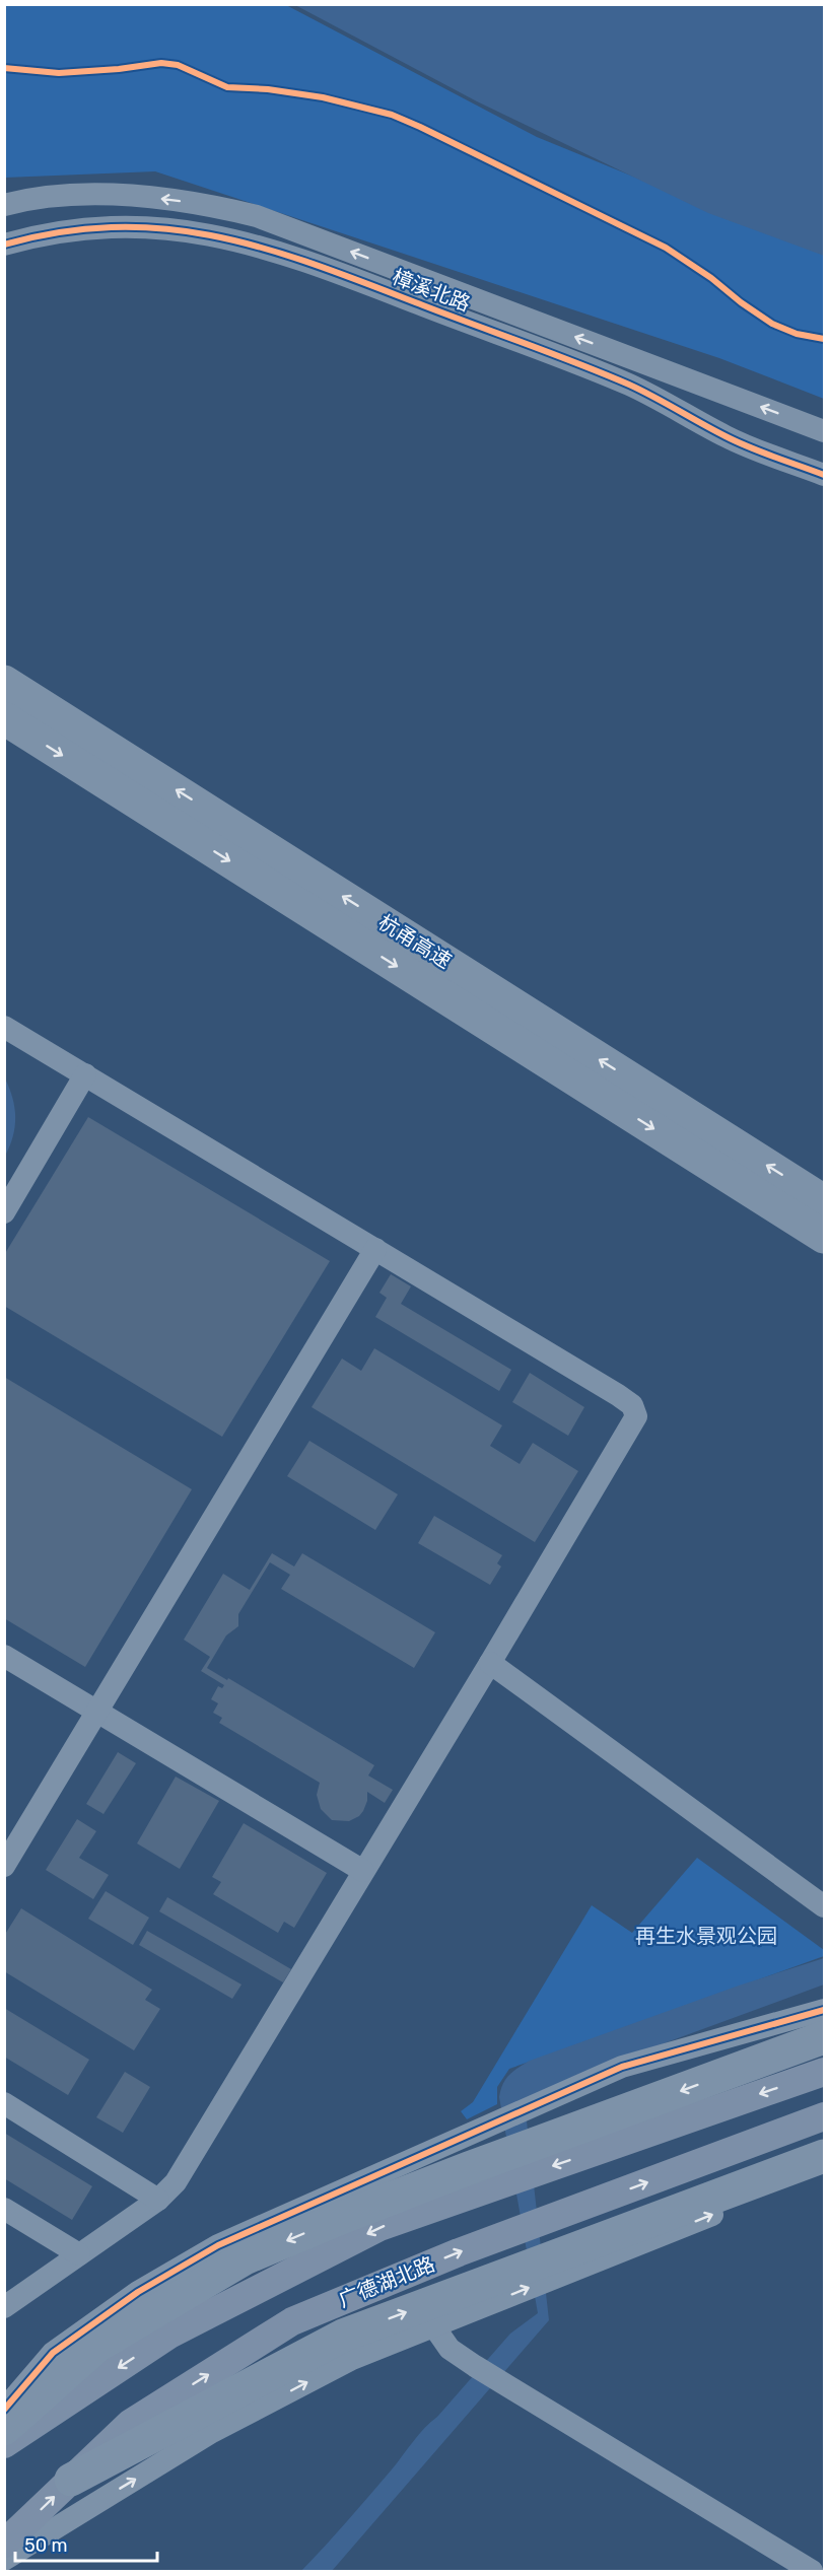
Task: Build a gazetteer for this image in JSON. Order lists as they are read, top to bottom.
{
  "streets": {
    "highway": ["杭甬高速"],
    "main road": ["广德湖北路"],
    "street": ["樟溪北路"]
  },
  "parks": ["再生水景观公园"],
  "scale_bar": "50 m"
}
